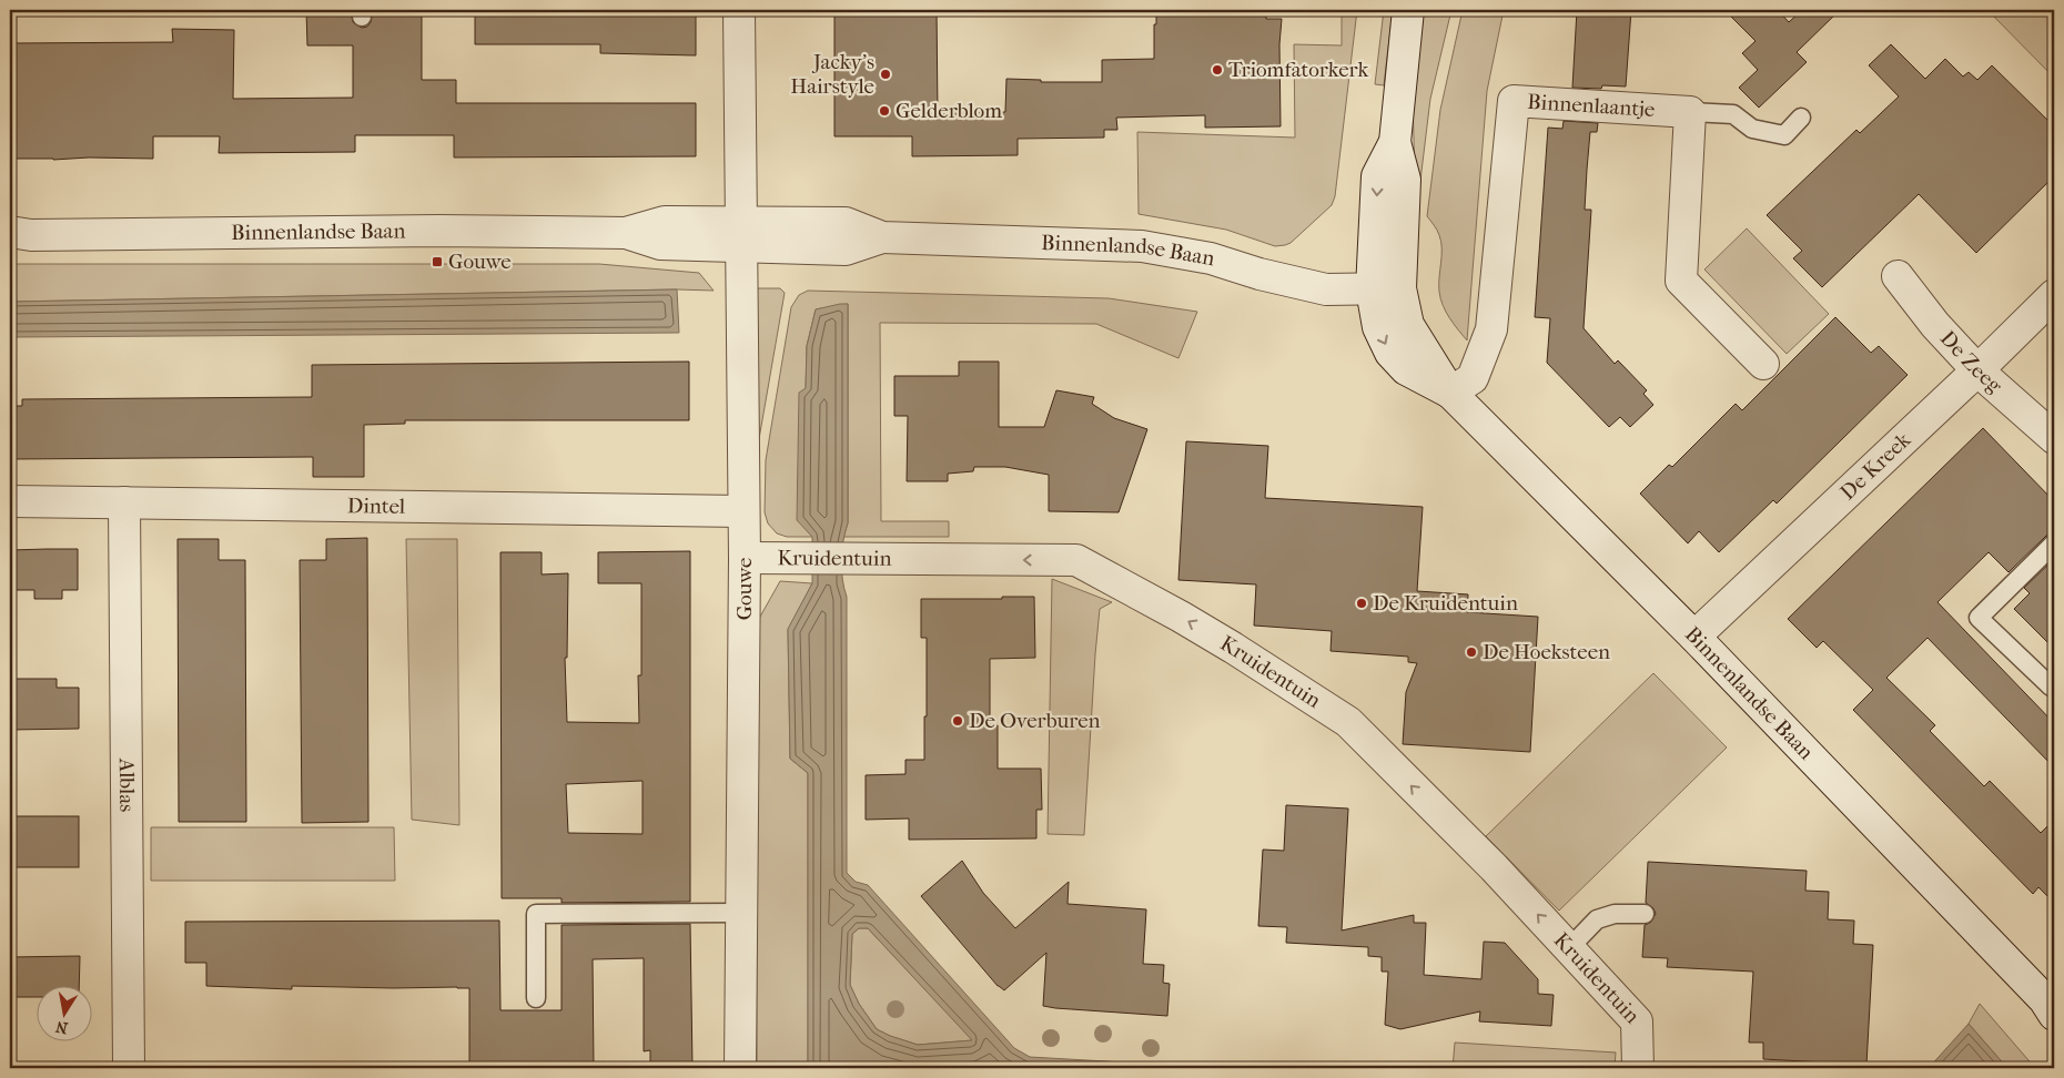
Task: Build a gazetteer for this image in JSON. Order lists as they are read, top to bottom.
{
  "streets": {
    "street": [
      "Binnenlaantje",
      "Binnenlandse Baan",
      "De Zeeg",
      "De Kreek",
      "Dintel",
      "Kruidentuin",
      "Gouwe",
      "Alblas"
    ]
  },
  "crossings": [
    ["Binnenlaantje", "Binnenlandse Baan"],
    ["Binnenlandse Baan", "De Kreek"],
    ["Binnenlandse Baan", "Gouwe"],
    ["De Zeeg", "De Kreek"],
    ["Dintel", "Gouwe"],
    ["Dintel", "Alblas"],
    ["Kruidentuin", "Gouwe"]
  ],
  "one_way": ["Kruidentuin"],
  "places": {
    "other": [
      "Triomfatorkerk",
      "Jacky's Hairstyle",
      "Gelderblom",
      "De Kruidentuin",
      "De Hoeksteen",
      "De Overburen"
    ],
    "transit": ["Gouwe"]
  },
  "north": "bottom"
}
